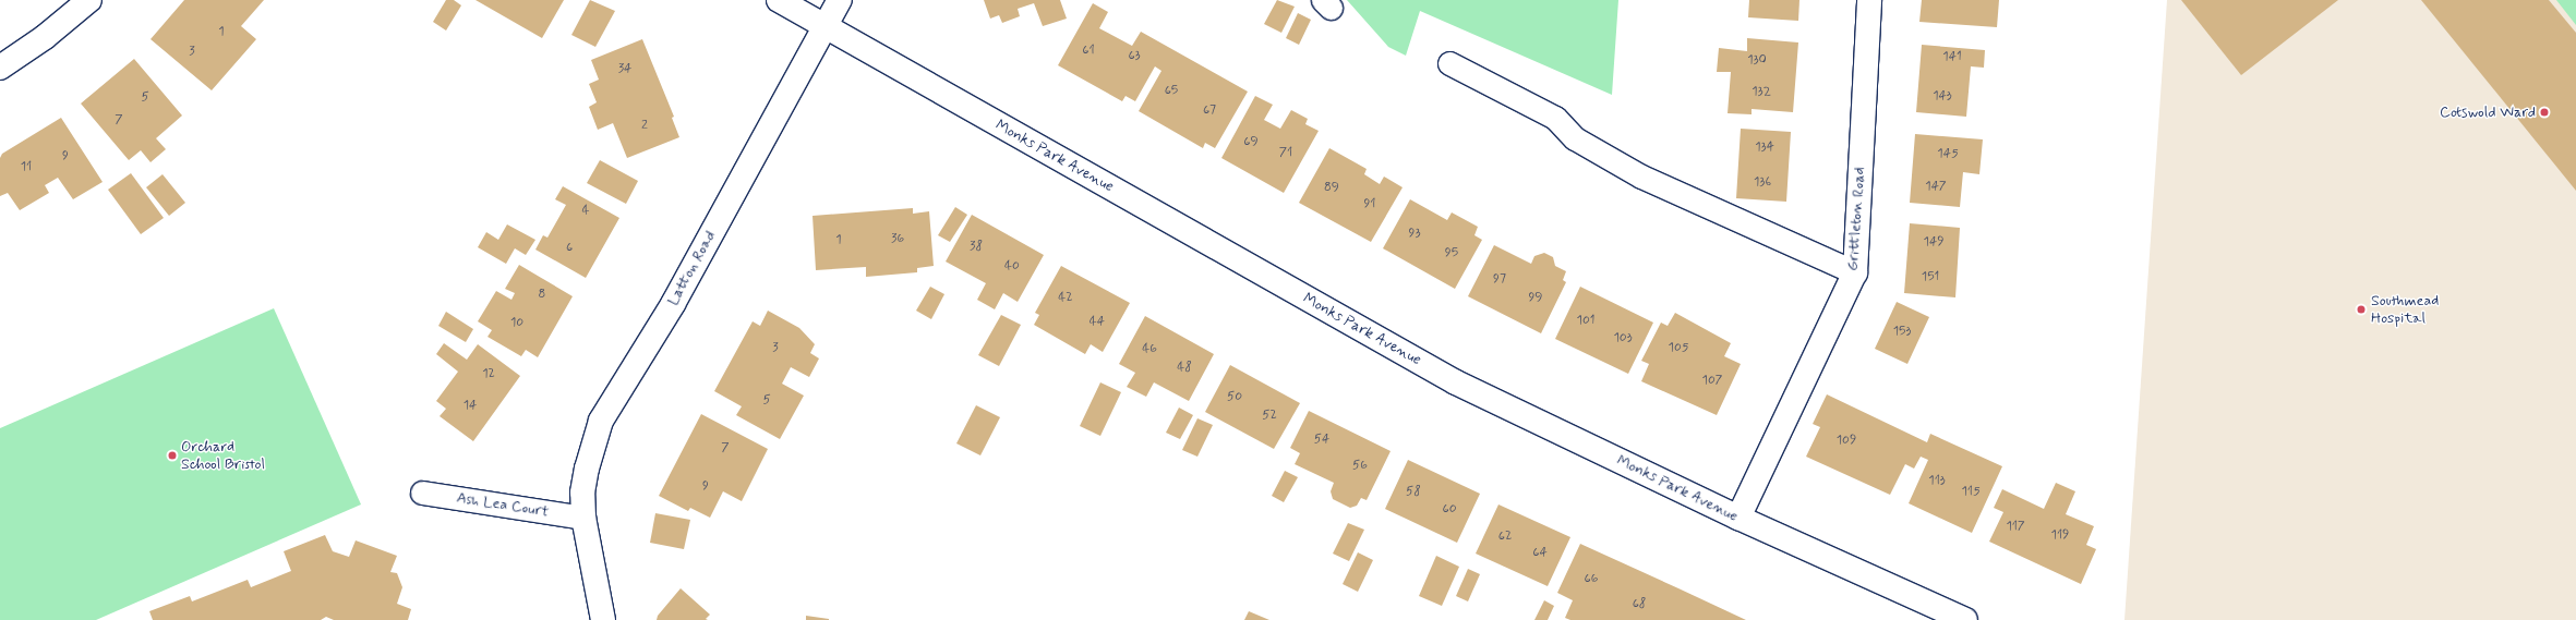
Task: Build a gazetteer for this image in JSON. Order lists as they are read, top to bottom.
{
  "streets": {
    "street": ["Monks Park Avenue", "Grittleton Road", "Latton Road"],
    "lane": ["Ash Lea Court"]
  },
  "crossings": [
    ["Monks Park Avenue", "Grittleton Road"],
    ["Monks Park Avenue", "Latton Road"],
    ["Latton Road", "Ash Lea Court"]
  ],
  "places": ["Cotswold Ward", "Southmead Hospital", "Orchard School Bristol"],
  "house_numbers": [
    "1",
    "61",
    "3",
    "63",
    "141",
    "130",
    "34",
    "65",
    "132",
    "143",
    "5",
    "67",
    "7",
    "2",
    "69",
    "134",
    "71",
    "145",
    "9",
    "11",
    "136",
    "147",
    "89",
    "91",
    "4",
    "93",
    "36",
    "1",
    "149",
    "38",
    "6",
    "95",
    "40",
    "151",
    "97",
    "8",
    "42",
    "99",
    "101",
    "44",
    "10",
    "153",
    "103",
    "3",
    "105",
    "46",
    "48",
    "12",
    "107",
    "50",
    "5",
    "14",
    "52",
    "54",
    "109",
    "7",
    "56",
    "113",
    "9",
    "58",
    "115",
    "60",
    "117",
    "119",
    "62",
    "64",
    "66",
    "68"
  ]
}
